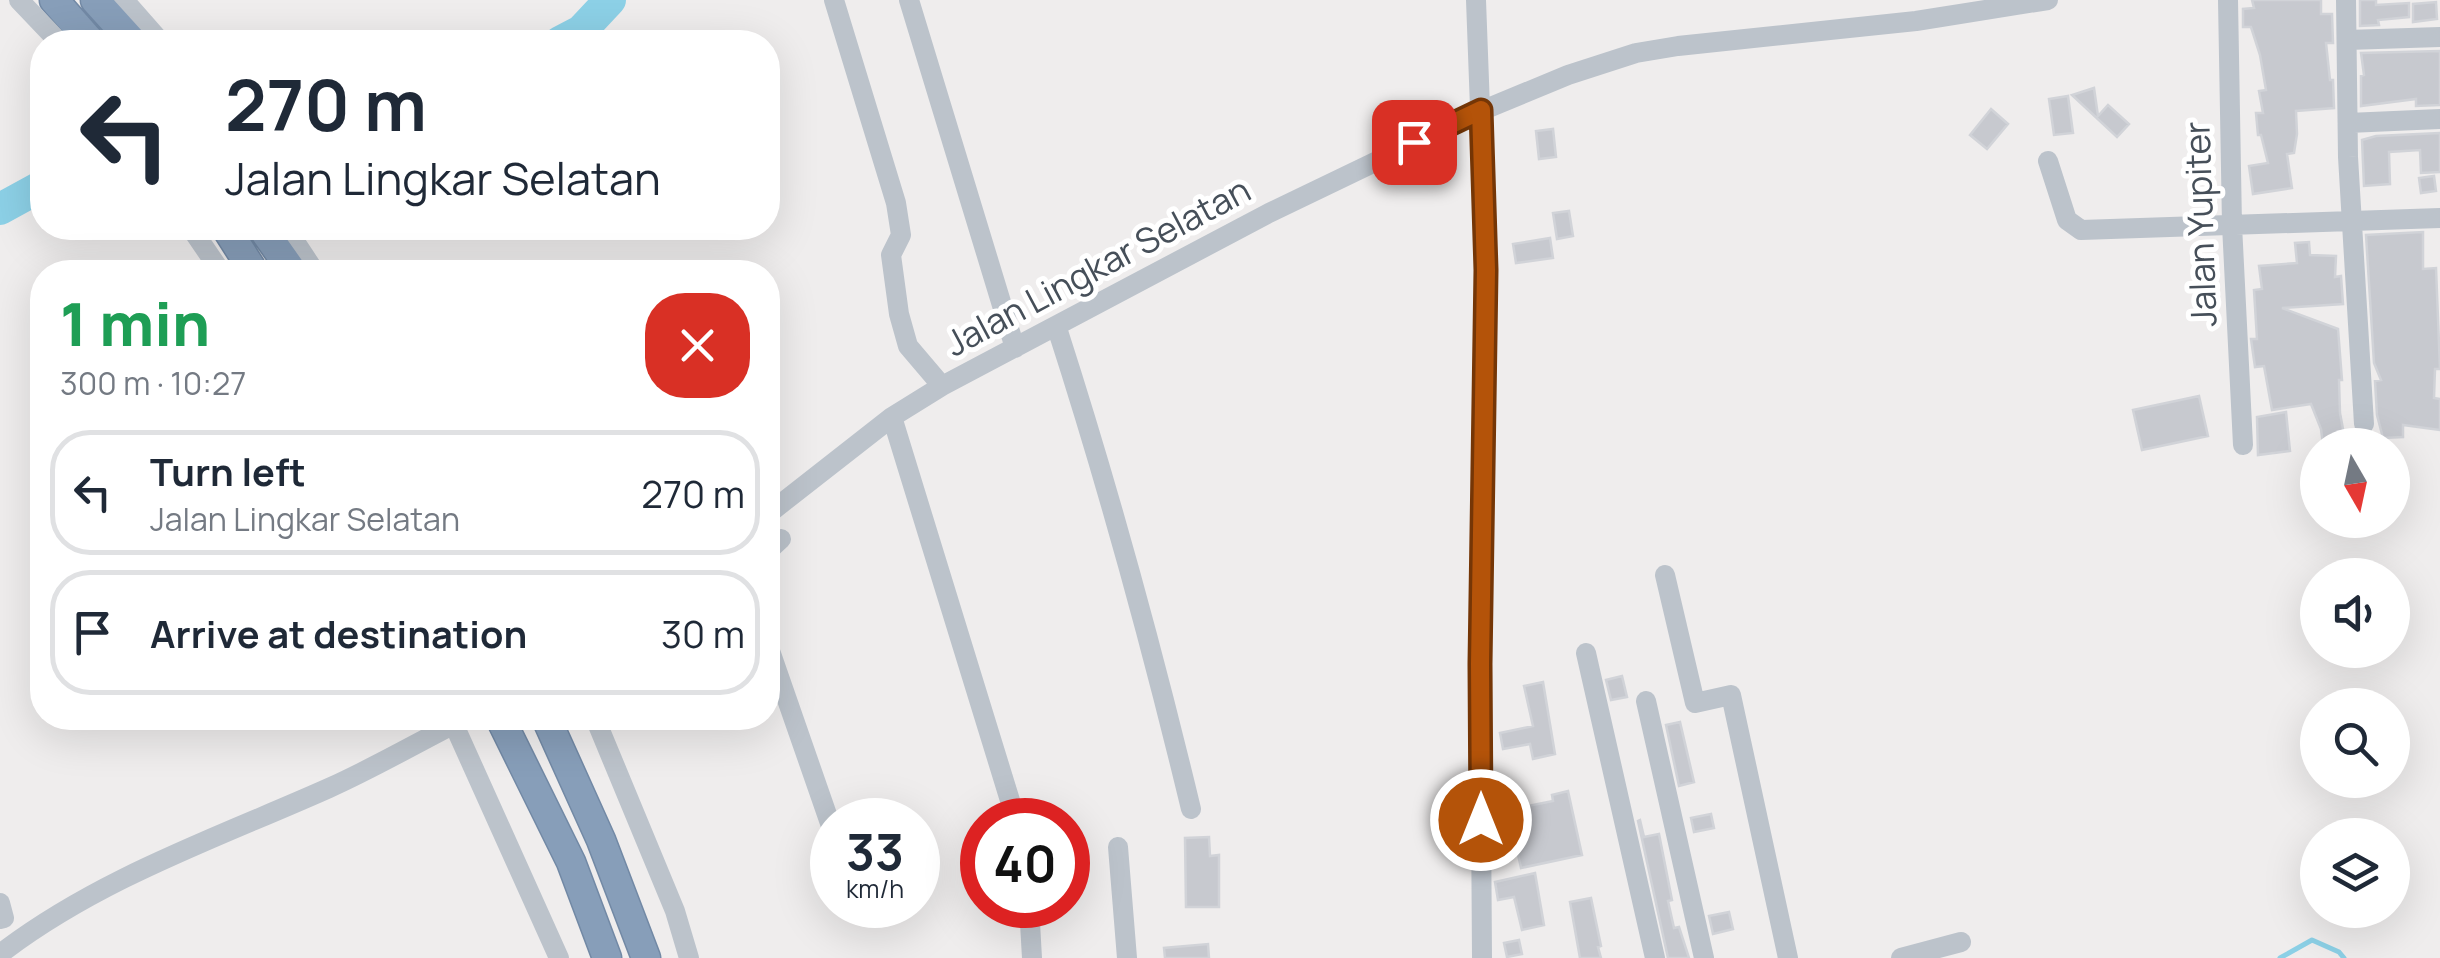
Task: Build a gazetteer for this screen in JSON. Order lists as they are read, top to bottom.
{
  "streets": {
    "street": ["Jalan Yupiter", "Jalan Lingkar Selatan"]
  },
  "north": "bottom",
  "page": {
    "turn": ["270 m", "Jalan Lingkar Selatan"],
    "heading": ["1 min", "300 m · 10:27"],
    "list": [
      {
        "name": "Turn left",
        "note": "Jalan Lingkar Selatan",
        "value": "270 m"
      },
      {
        "name": "Arrive at destination",
        "value": "30 m"
      }
    ],
    "speed": "33 km/h",
    "limit": "40"
  }
}
